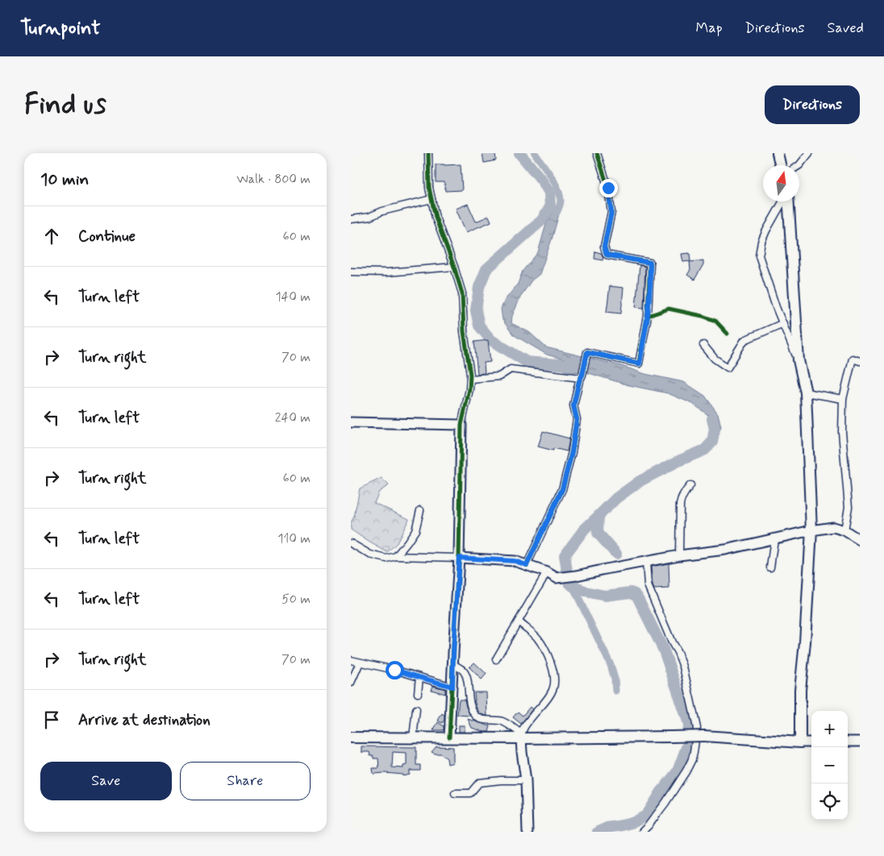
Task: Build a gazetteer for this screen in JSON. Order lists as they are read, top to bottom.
{
  "north": "top",
  "page": {
    "header": "Turnpoint",
    "nav": ["Map", "Directions", "Saved"],
    "buttons": [
      "Directions",
      ["Save", "Share"]
    ],
    "title": "Find us",
    "heading": ["10 min", "Walk · 800 m"],
    "list": [
      ["Continue", "60 m"],
      ["Turn left", "140 m"],
      ["Turn right", "70 m"],
      ["Turn left", "240 m"],
      ["Turn right", "60 m"],
      ["Turn left", "110 m"],
      ["Turn left", "50 m"],
      ["Turn right", "70 m"],
      "Arrive at destination"
    ],
    "map_buttons": ["+", "−"]
  }
}
